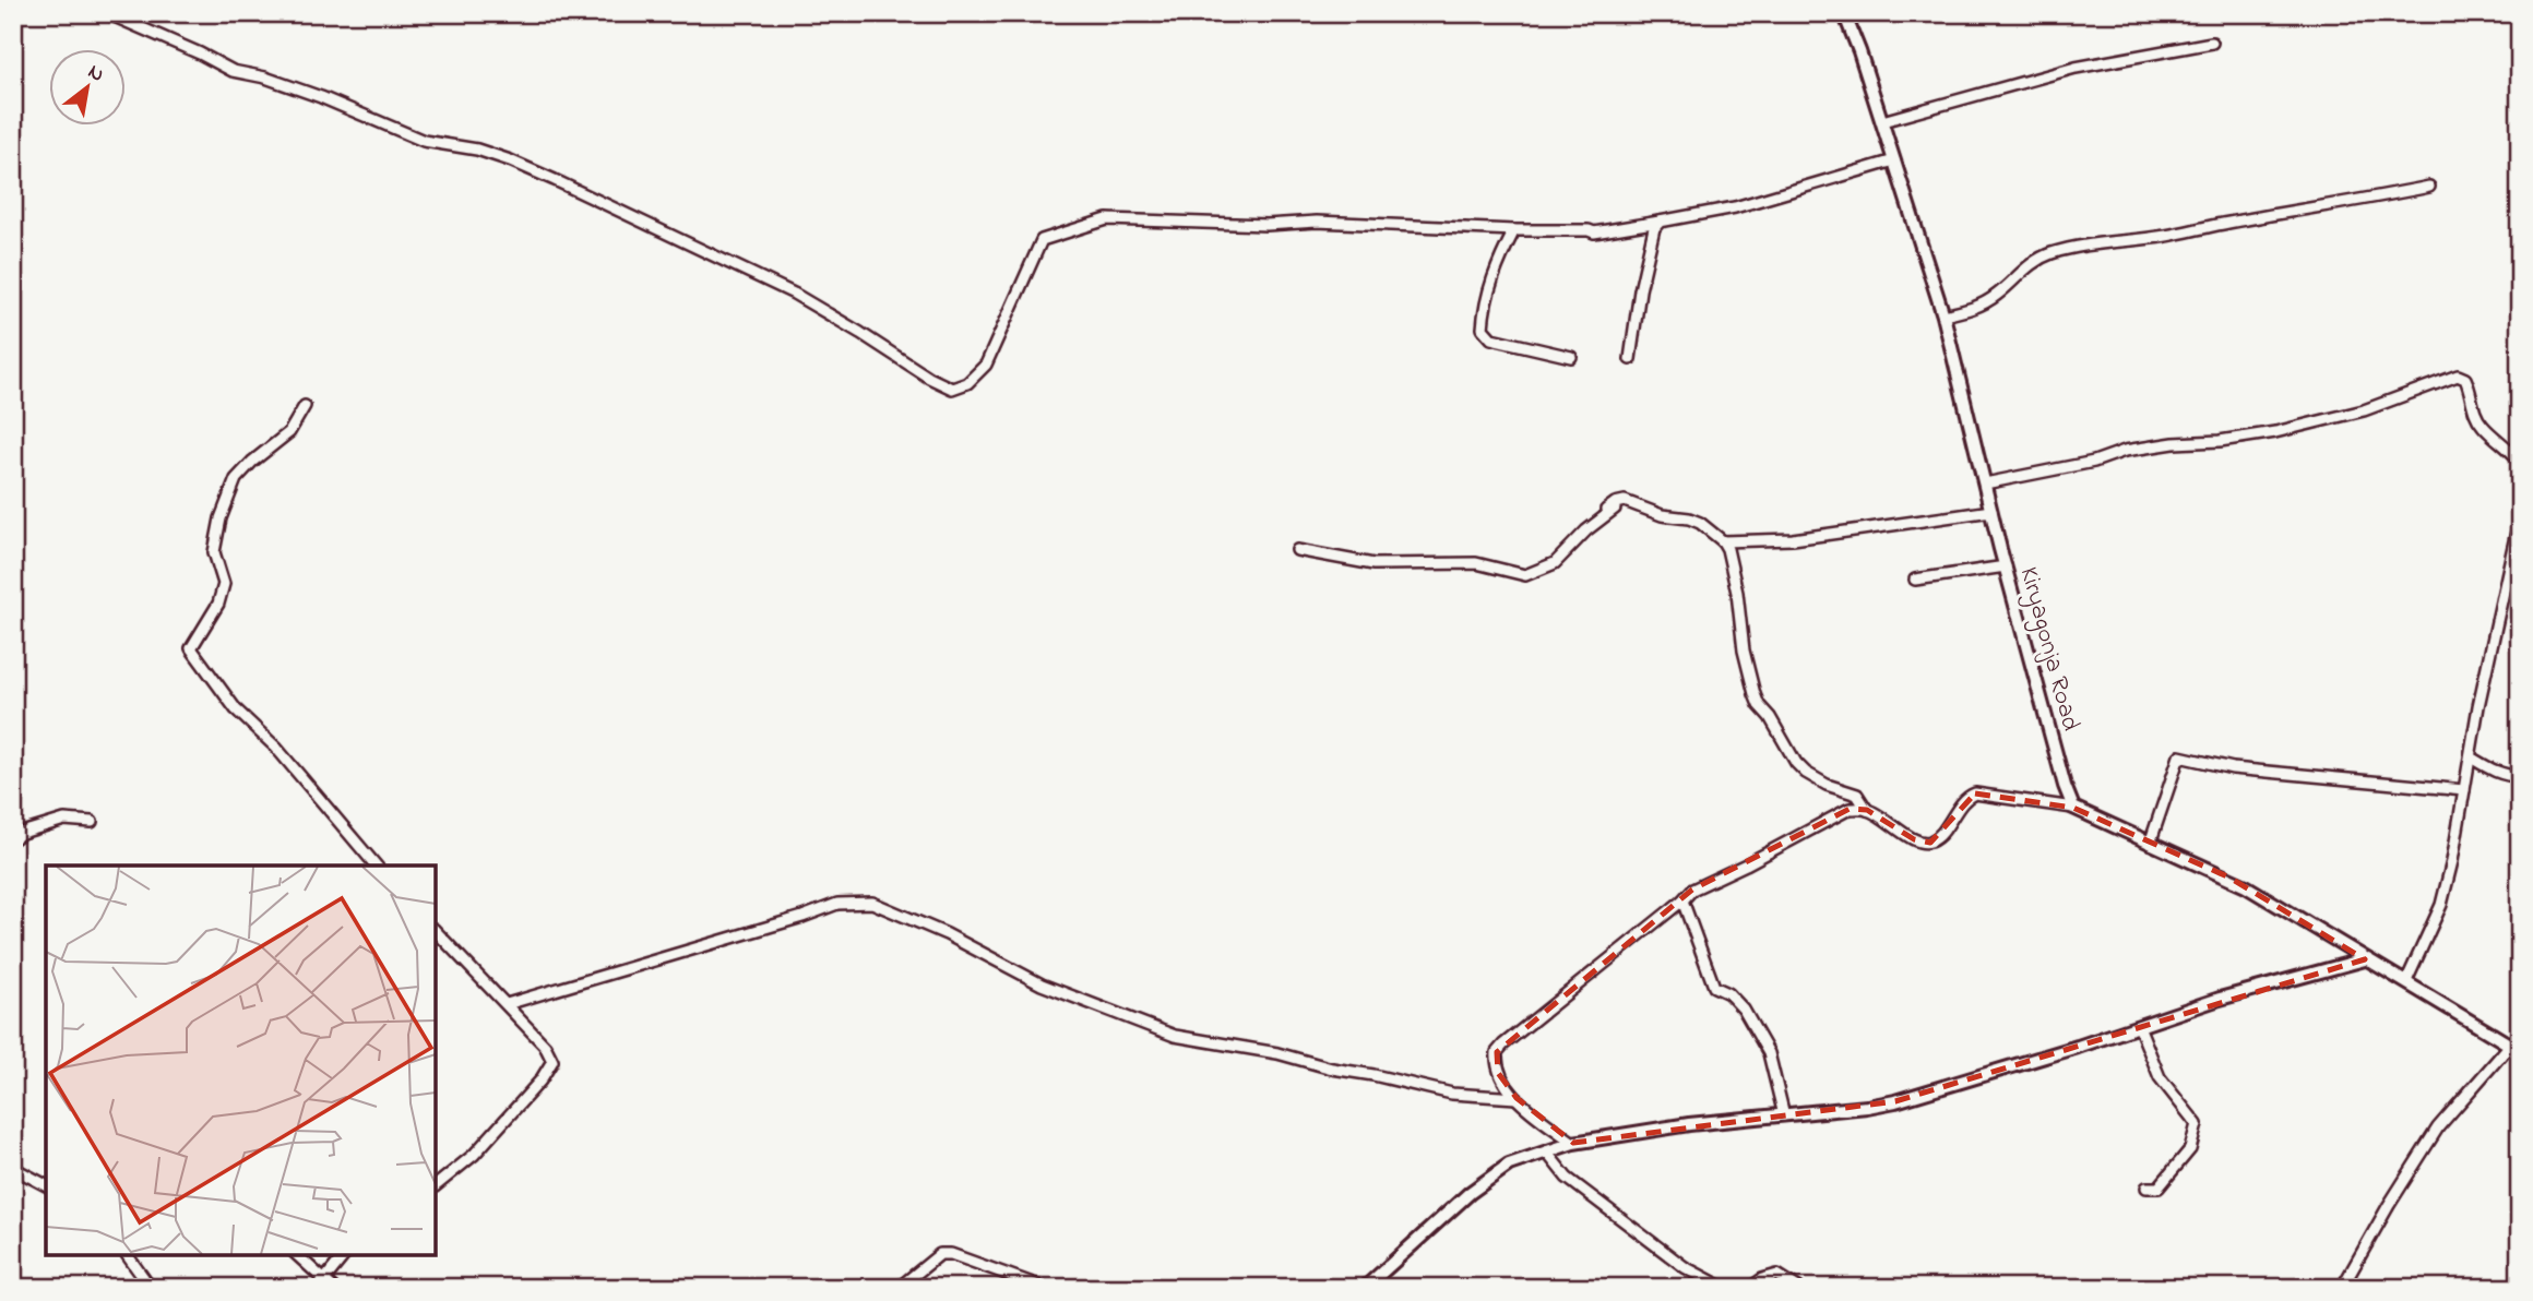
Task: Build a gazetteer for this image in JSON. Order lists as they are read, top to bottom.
{
  "streets": {
    "street": ["Kiryagonja Road"]
  },
  "north": "top right"
}
